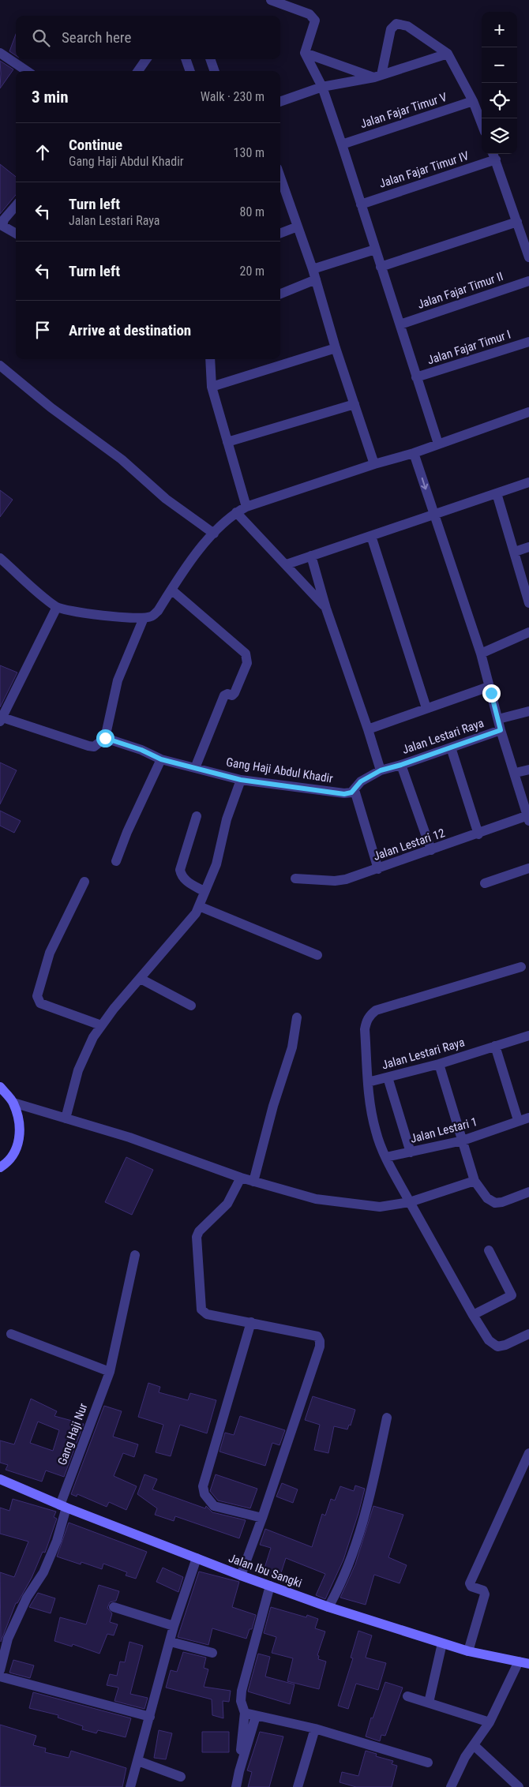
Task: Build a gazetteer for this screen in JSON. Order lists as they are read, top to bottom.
{
  "streets": {
    "main road": ["Jalan Ibu Sangki"],
    "street": [
      "Jalan Fajar Timur V",
      "Jalan Fajar Timur IV",
      "Jalan Fajar Timur II",
      "Jalan Fajar Timur I",
      "Jalan Lestari Raya",
      "Gang Haji Abdul Khadir",
      "Jalan Lestari 12",
      "Jalan Lestari 1",
      "Gang Haji Nur"
    ]
  },
  "crossings": [
    ["Jalan Lestari Raya", "Gang Haji Abdul Khadir"],
    ["Jalan Lestari Raya", "Jalan Lestari 12"],
    ["Gang Haji Nur", "Jalan Ibu Sangki"]
  ],
  "page": {
    "map_buttons": ["+", "−"],
    "search": "Search here",
    "heading": ["3 min", "Walk · 230 m"],
    "list": [
      ["Continue", "Gang Haji Abdul Khadir", "130 m"],
      ["Turn left", "Jalan Lestari Raya", "80 m"],
      ["Turn left", "20 m"],
      "Arrive at destination"
    ]
  }
}
